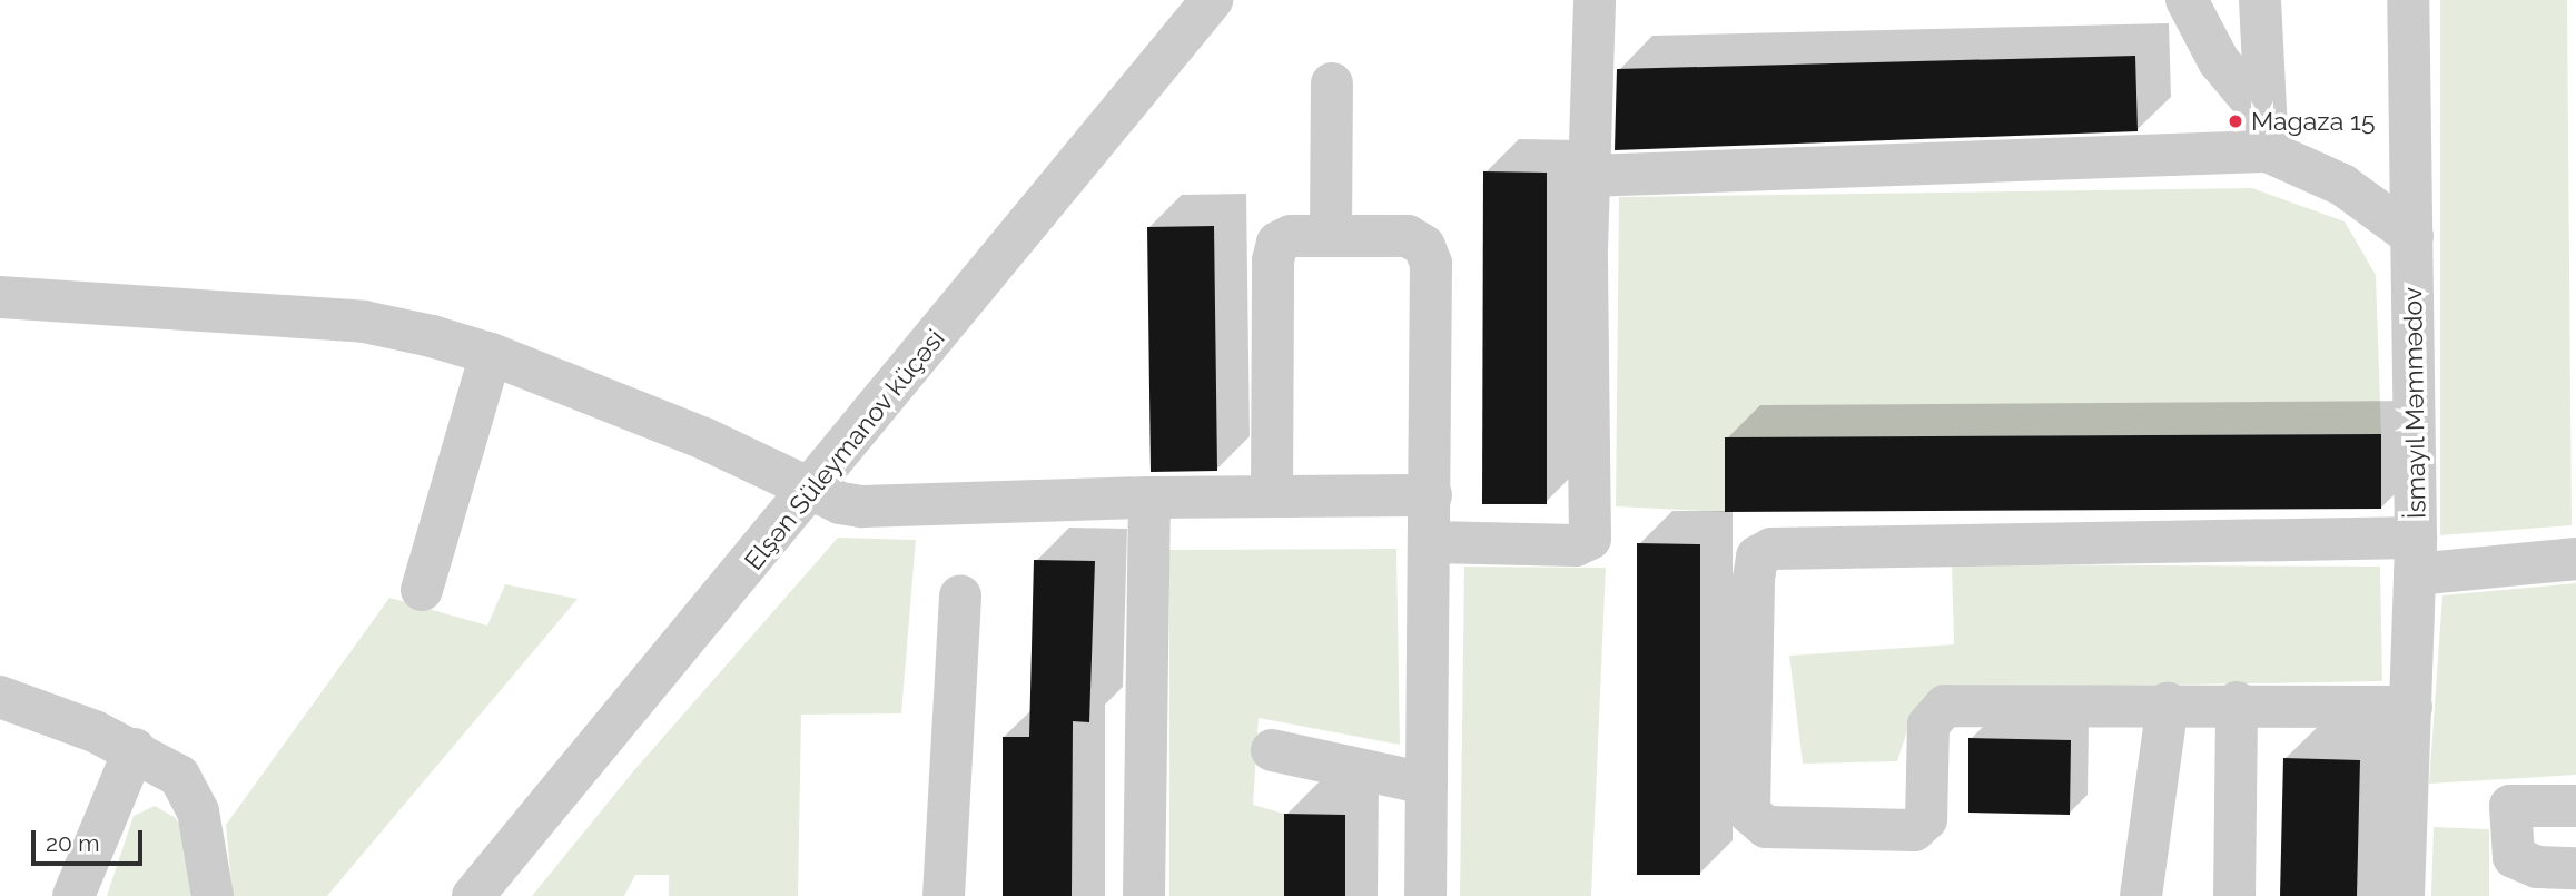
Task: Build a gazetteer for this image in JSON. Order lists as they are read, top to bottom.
{
  "streets": {
    "street": ["İsmayıl Məmmədov", "Elşən Süleymanov küçəsi"]
  },
  "places": ["Magaza 15"],
  "scale_bar": "20 m"
}
